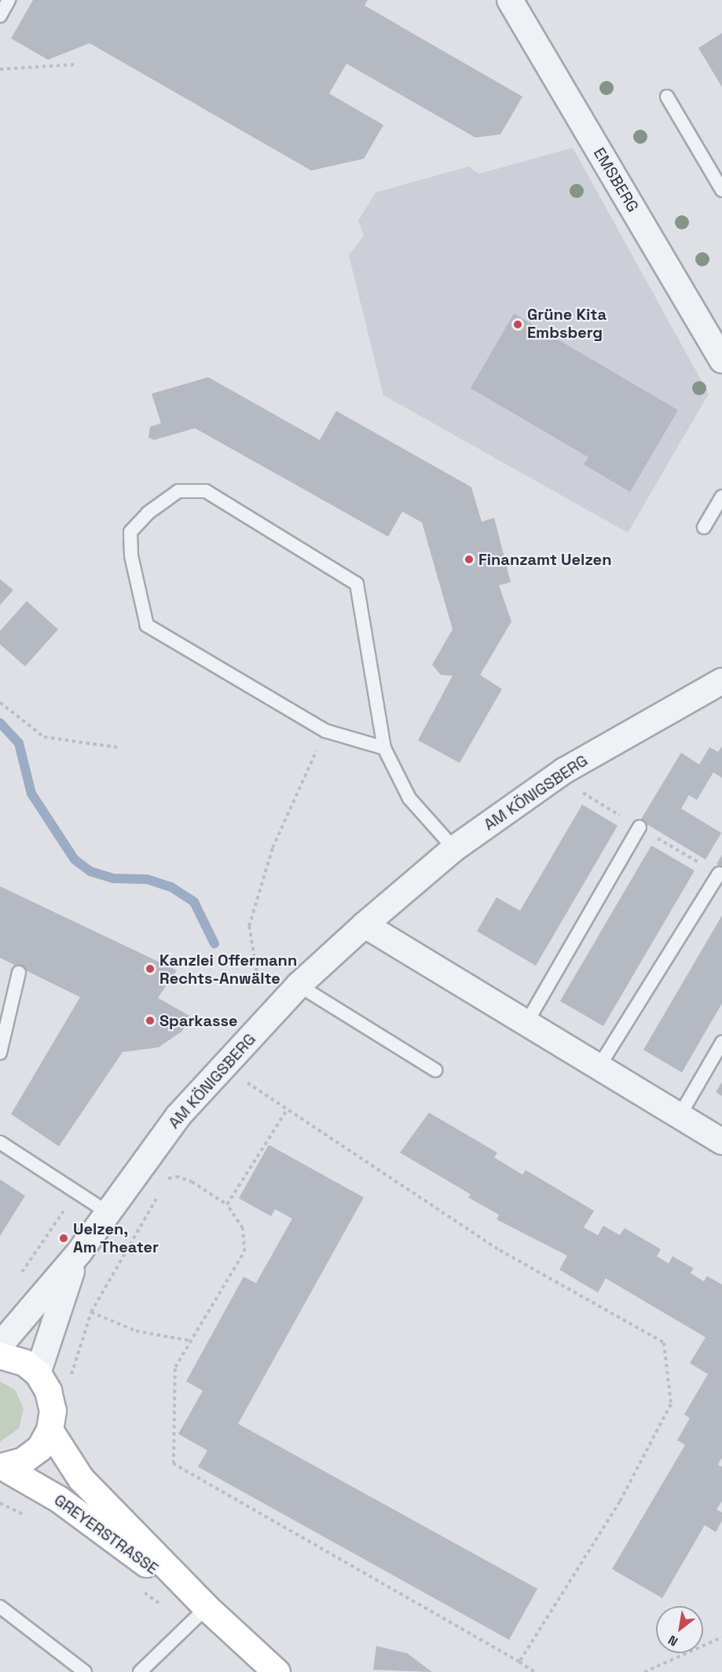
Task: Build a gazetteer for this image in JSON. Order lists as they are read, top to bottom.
{
  "streets": {
    "main road": ["GREYERSTRASSE"],
    "street": ["EMSBERG", "AM KÖNIGSBERG"]
  },
  "places": [
    "Grüne Kita Embsberg",
    "Finanzamt Uelzen",
    "Kanzlei Offermann Rechts-Anwälte",
    "Sparkasse",
    "Uelzen, Am Theater"
  ],
  "north": "bottom left"
}
